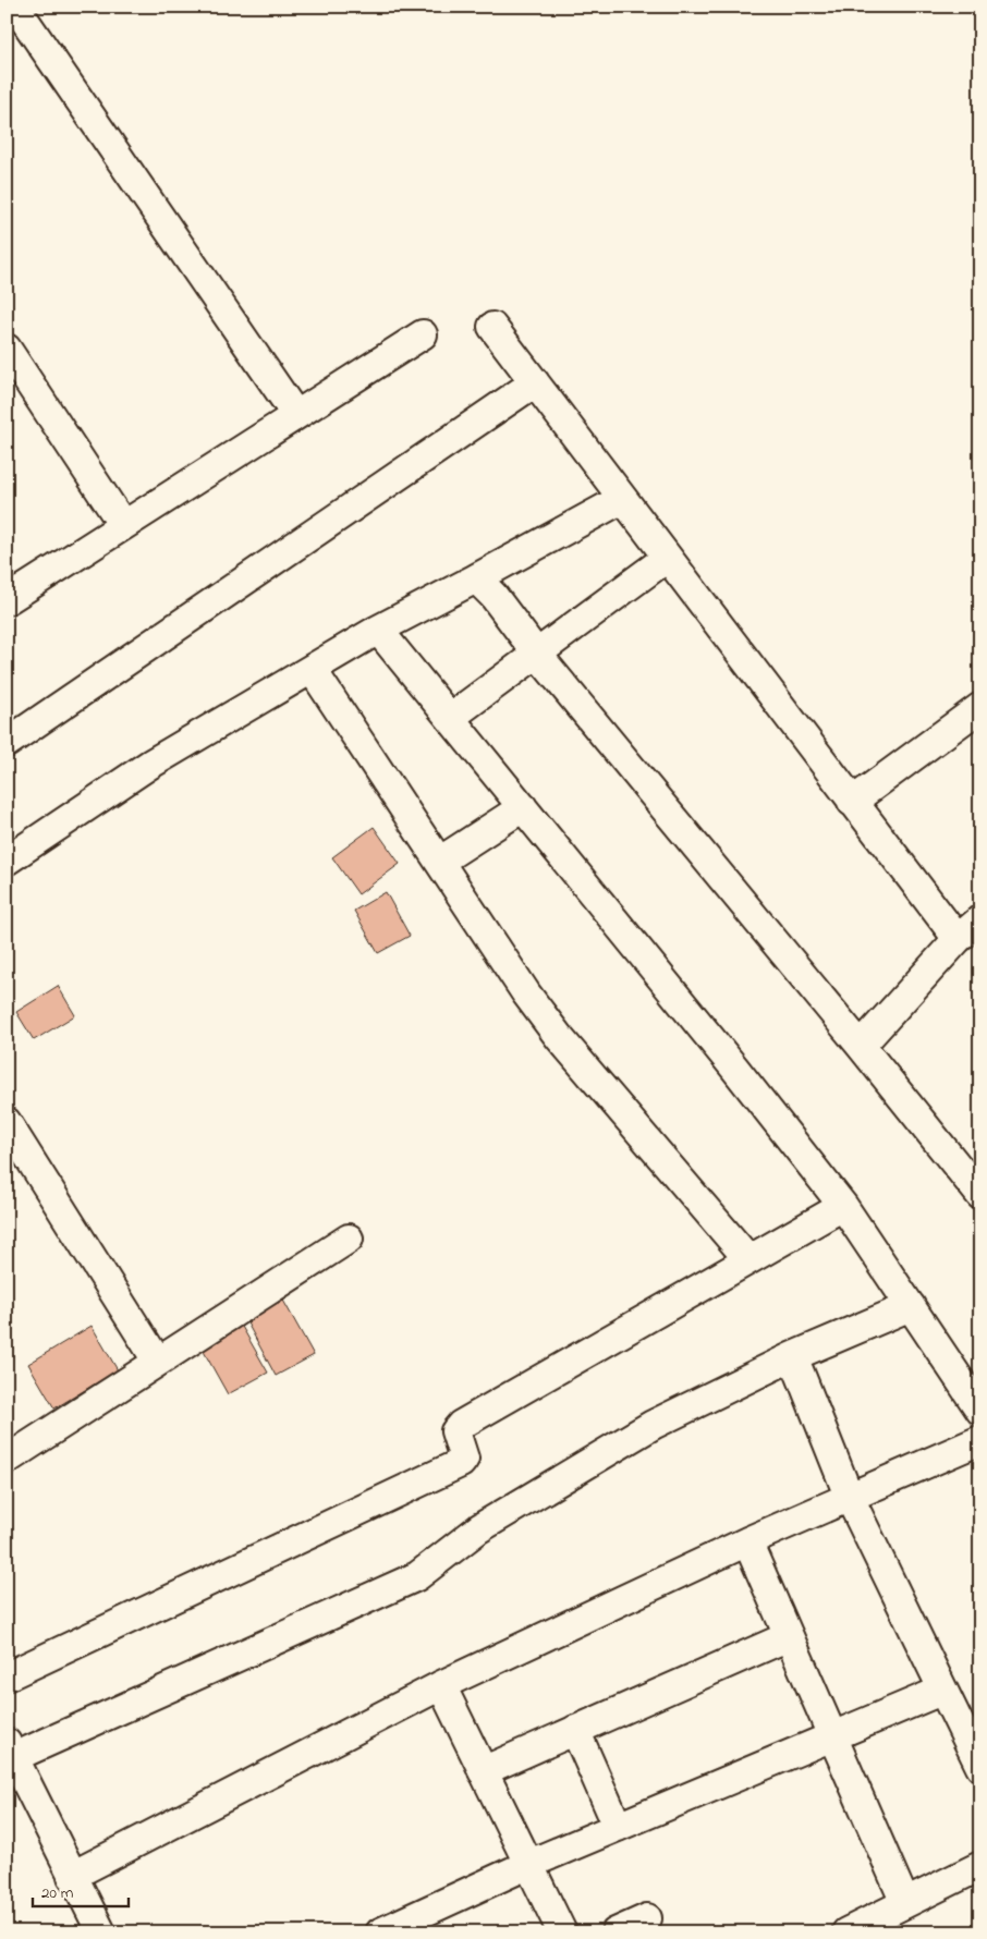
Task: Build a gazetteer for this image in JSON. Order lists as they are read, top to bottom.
{
  "scale_bar": "20 m"
}
